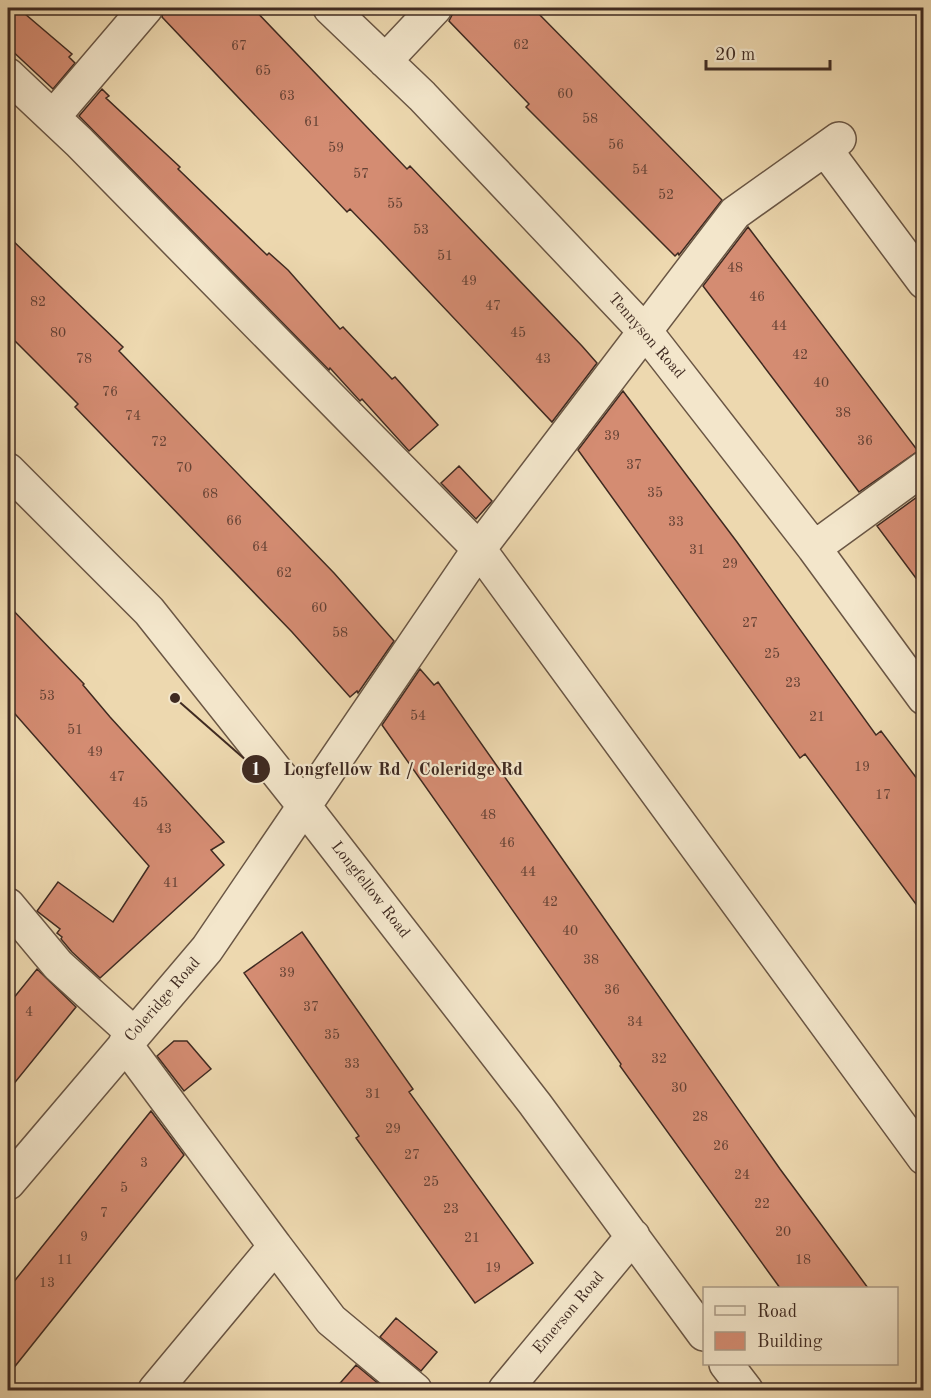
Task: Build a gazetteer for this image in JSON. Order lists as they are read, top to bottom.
{
  "streets": {
    "street": [
      "Tennyson Road",
      "Longfellow Road",
      "Coleridge Road",
      "Emerson Road"
    ]
  },
  "crossings": [
    ["Tennyson Road", "Coleridge Road"],
    ["Longfellow Road", "Coleridge Road"],
    ["Longfellow Road", "Emerson Road"]
  ],
  "places": ["Longfellow Rd / Coleridge Rd"],
  "house_numbers": [
    "62",
    "67",
    "65",
    "60",
    "63",
    "58",
    "61",
    "56",
    "59",
    "54",
    "57",
    "52",
    "55",
    "53",
    "51",
    "48",
    "49",
    "46",
    "82",
    "47",
    "44",
    "80",
    "45",
    "42",
    "78",
    "43",
    "40",
    "76",
    "38",
    "74",
    "39",
    "36",
    "72",
    "37",
    "70",
    "35",
    "68",
    "66",
    "33",
    "64",
    "31",
    "29",
    "62",
    "60",
    "27",
    "58",
    "25",
    "23",
    "53",
    "54",
    "21",
    "51",
    "49",
    "19",
    "47",
    "17",
    "45",
    "48",
    "43",
    "46",
    "44",
    "41",
    "42",
    "40",
    "38",
    "39",
    "36",
    "37",
    "4",
    "34",
    "35",
    "32",
    "33",
    "30",
    "31",
    "28",
    "29",
    "26",
    "27",
    "3",
    "24",
    "25",
    "5",
    "22",
    "23",
    "7",
    "20",
    "9",
    "21",
    "11",
    "18",
    "19",
    "13"
  ],
  "legend": ["Road", "Building"],
  "scale_bar": "20 m"
}
